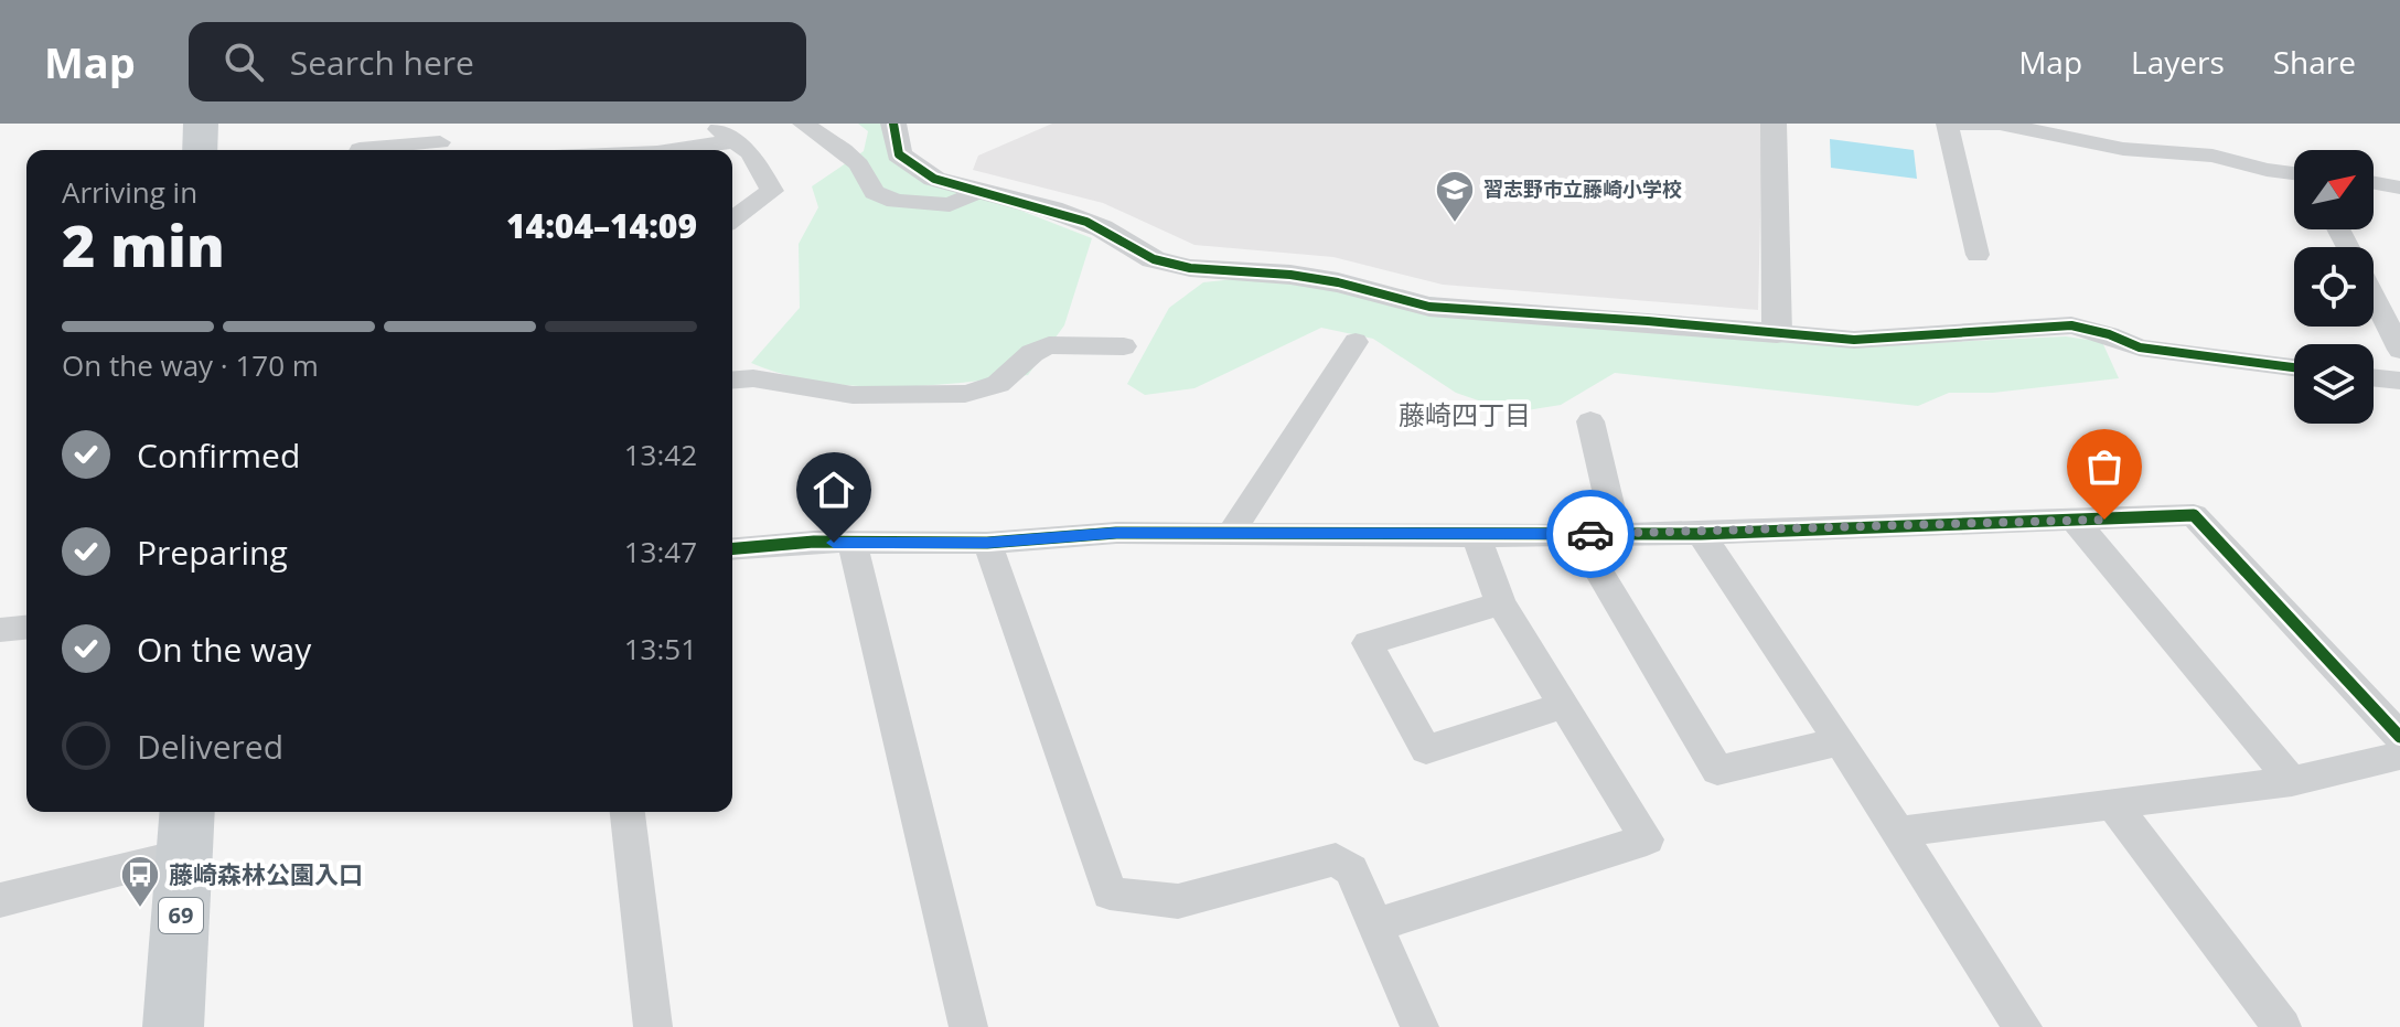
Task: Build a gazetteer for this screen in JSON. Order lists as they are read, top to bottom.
{
  "streets": {
    "main road": ["69"]
  },
  "districts": ["藤崎四丁目"],
  "places": {
    "school or university": ["習志野市立藤崎小学校"],
    "bus stop": ["藤崎森林公園入口"]
  },
  "north": "top right",
  "page": {
    "header": "Map",
    "search": "Search here",
    "nav": ["Map", "Layers", "Share"],
    "heading": ["2 min", "Arriving in", "14:04–14:09"],
    "bar": "On the way · 170 m",
    "list": [
      ["Confirmed", "13:42"],
      ["Preparing", "13:47"],
      ["On the way", "13:51"],
      "Delivered"
    ]
  }
}
